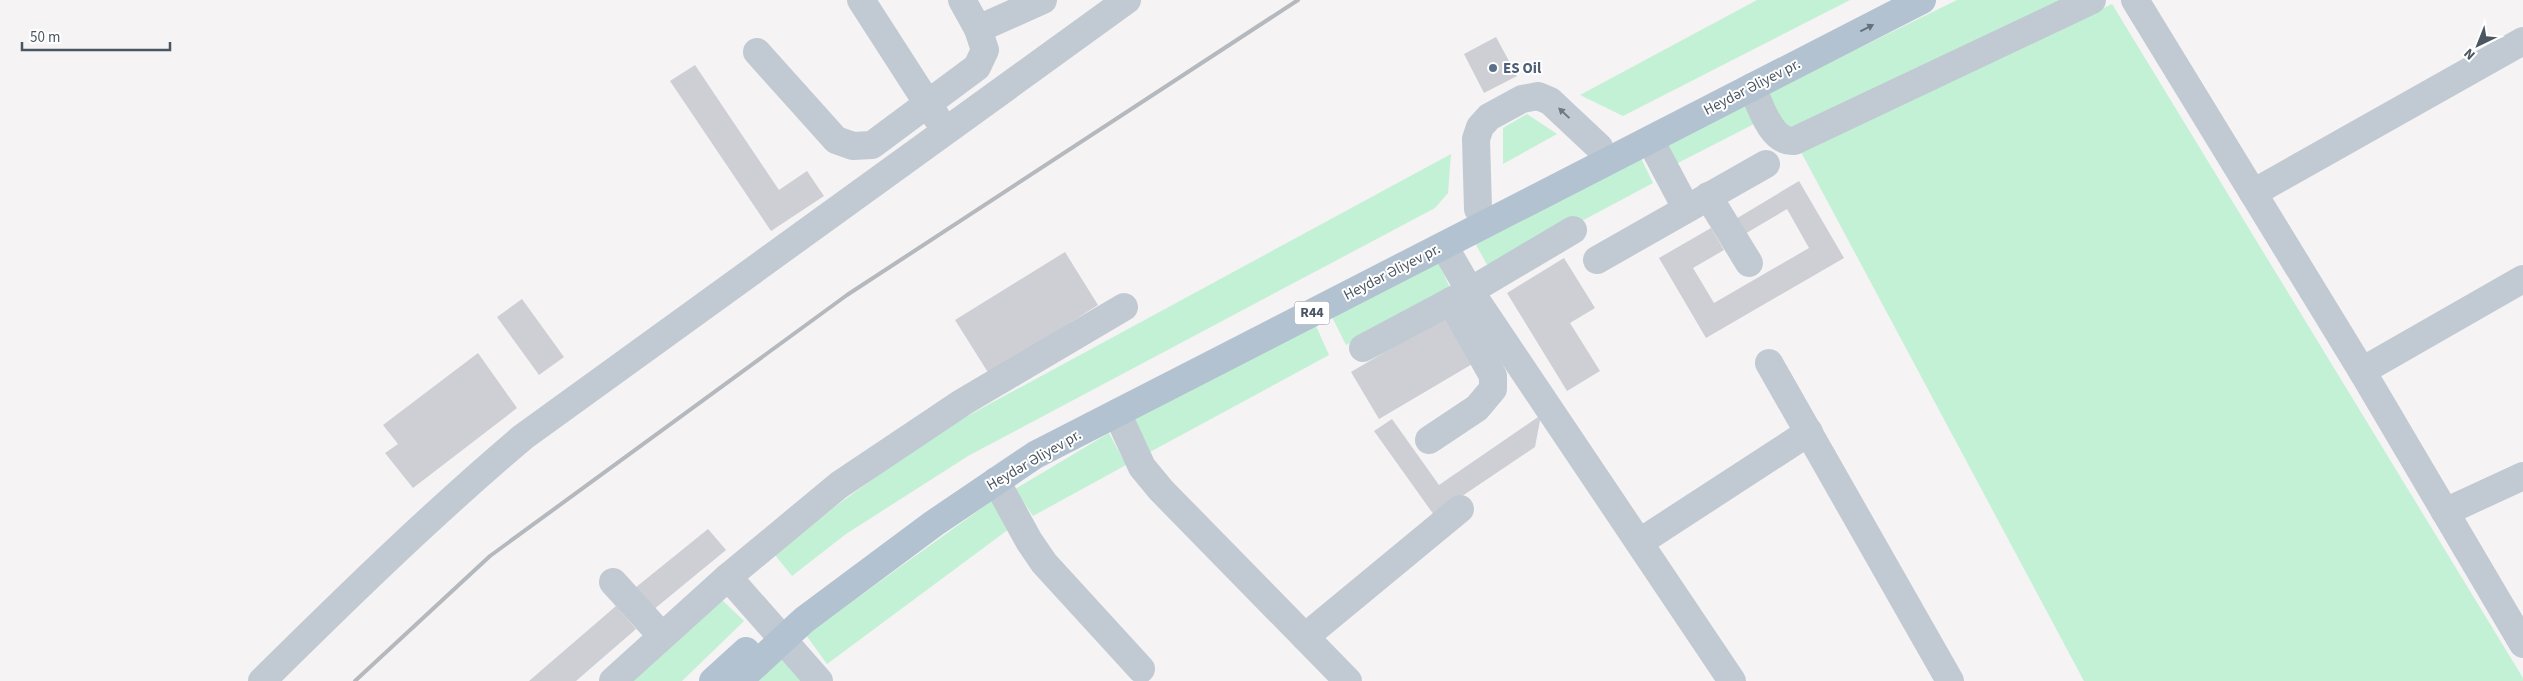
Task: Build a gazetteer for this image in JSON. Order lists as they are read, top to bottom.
{
  "streets": {
    "main road": ["Heydər Əliyev pr.", "R44"]
  },
  "places": ["ES Oil"],
  "scale_bar": "50 m",
  "north": "bottom left"
}
